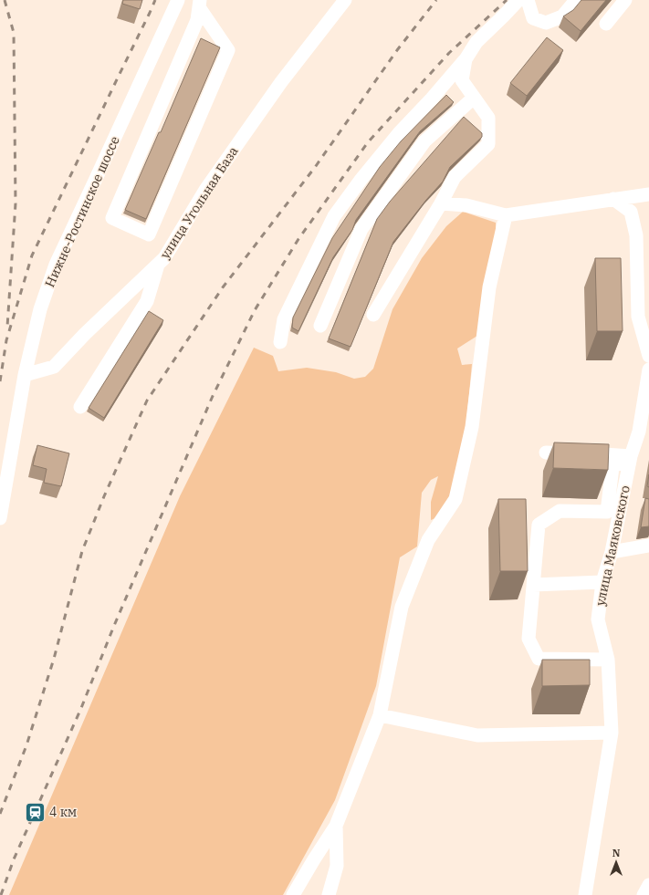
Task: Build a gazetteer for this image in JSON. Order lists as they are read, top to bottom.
{
  "streets": {
    "street": ["улица Угольная База", "Нижне-Ростинское шоссе", "улица Маяковского"]
  },
  "crossings": [
    ["улица Угольная База", "Нижне-Ростинское шоссе"]
  ],
  "places": {
    "station": ["4 км"]
  },
  "north": "top"
}
